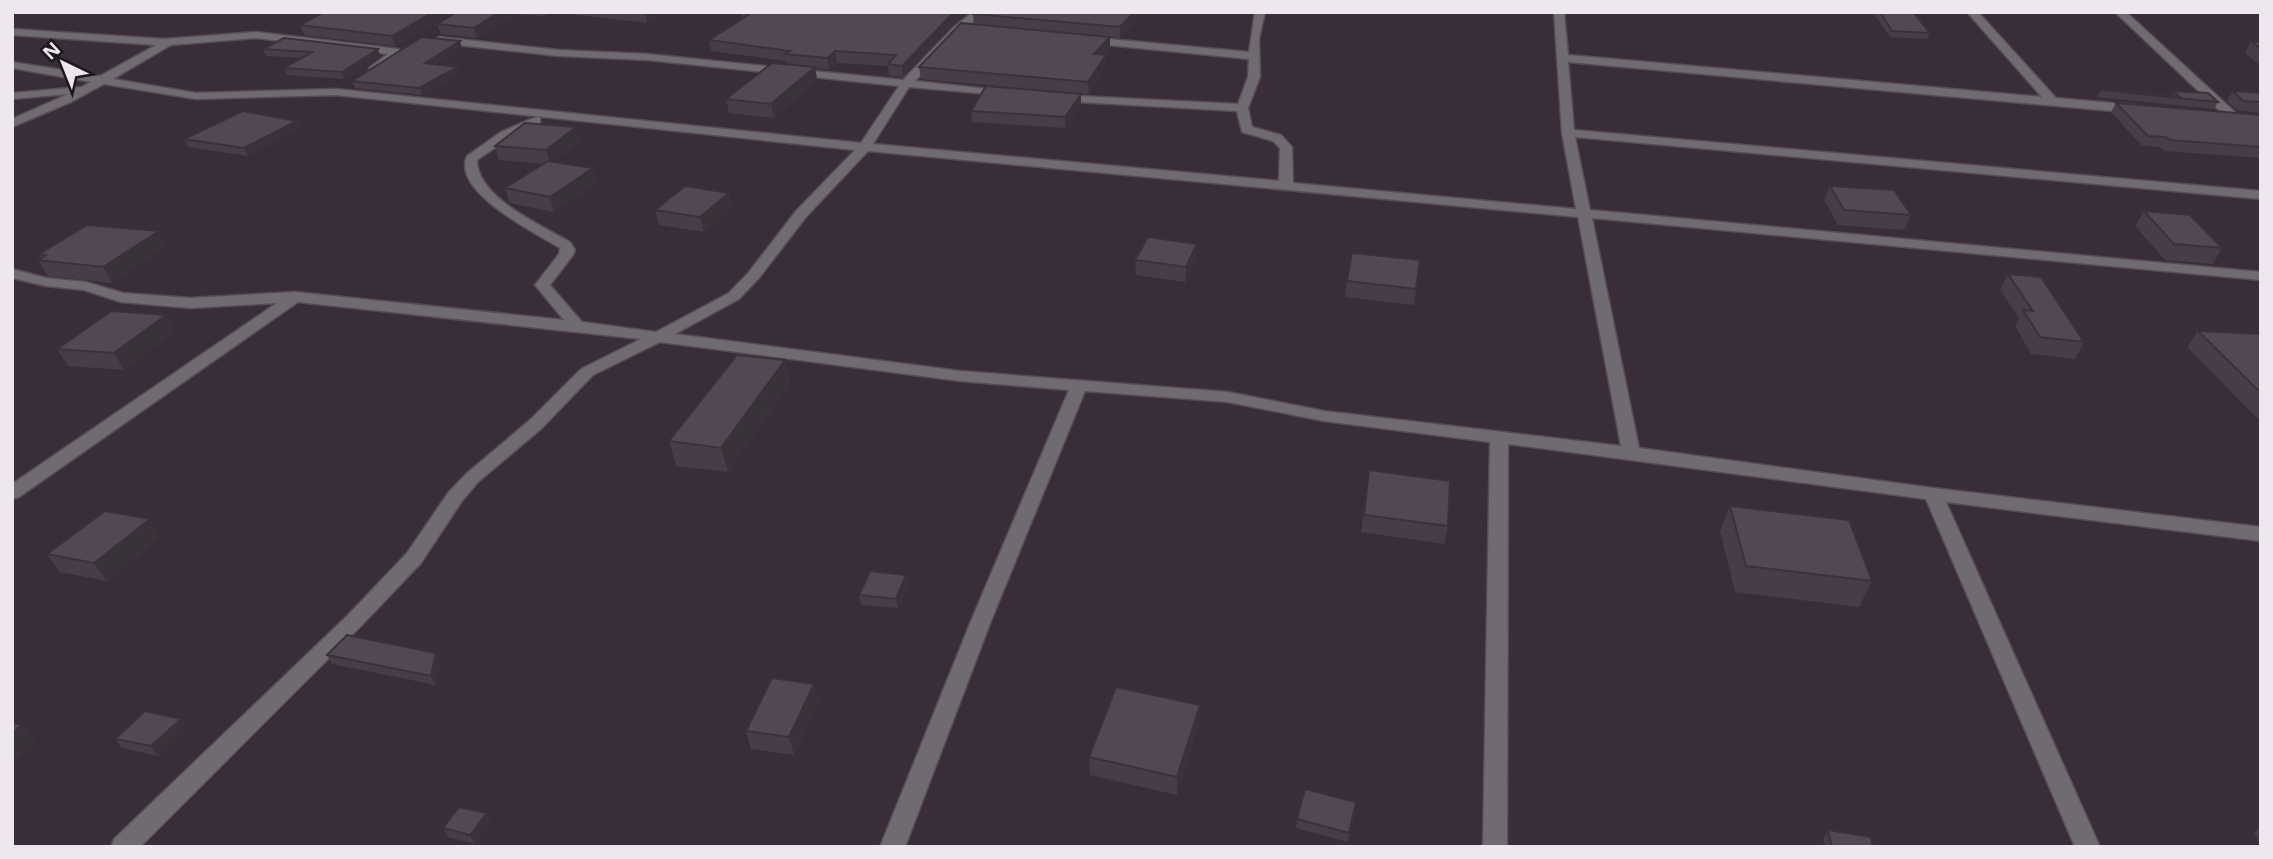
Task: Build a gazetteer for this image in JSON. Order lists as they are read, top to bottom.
{
  "north": "top left"
}
